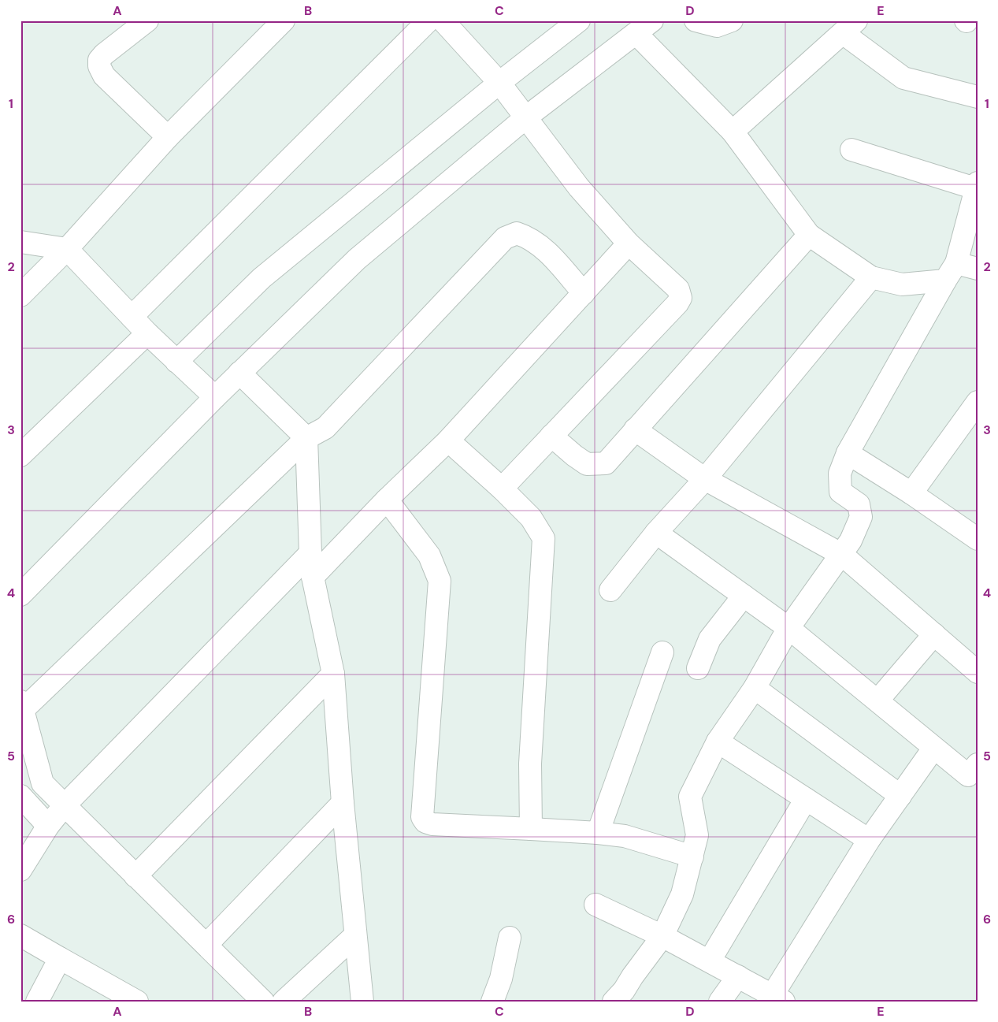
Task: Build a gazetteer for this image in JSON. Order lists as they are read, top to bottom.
{
  "grid": {
    "columns": [
      "A",
      "B",
      "C",
      "D",
      "E"
    ],
    "rows": [
      "1",
      "2",
      "3",
      "4",
      "5",
      "6"
    ]
  }
}
